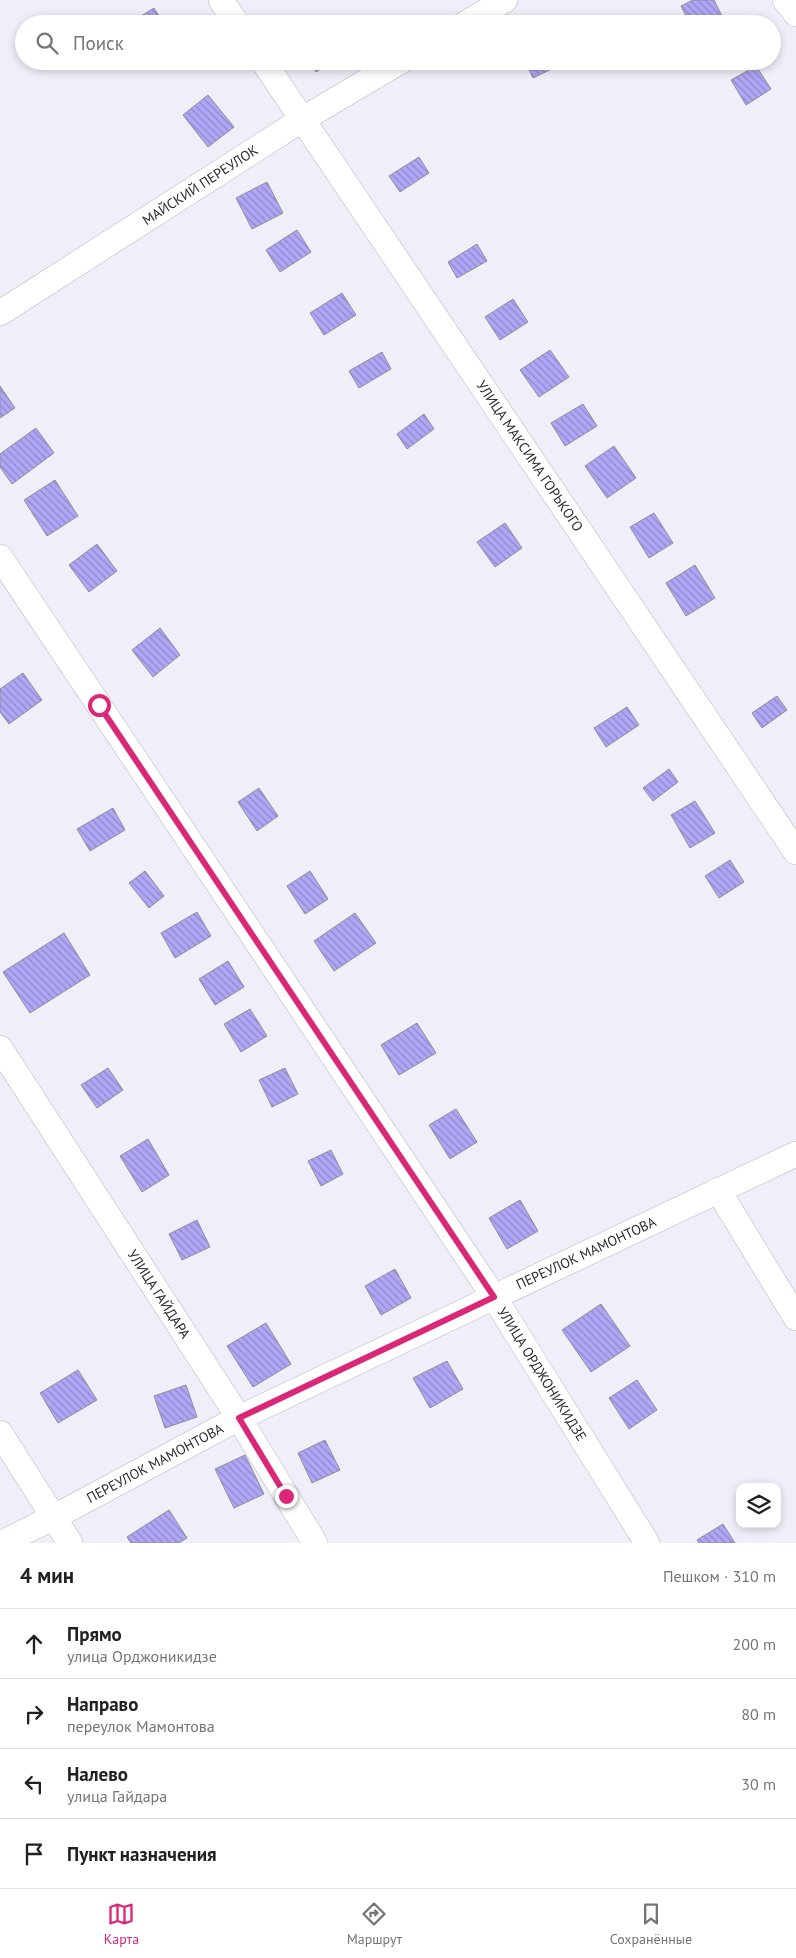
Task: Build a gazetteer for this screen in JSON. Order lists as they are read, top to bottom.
{
  "streets": {
    "street": [
      "МАЙСКИЙ ПЕРЕУЛОК",
      "УЛИЦА МАКСИМА ГОРЬКОГО",
      "ПЕРЕУЛОК МАМОНТОВА",
      "УЛИЦА ГАЙДАРА",
      "УЛИЦА ОРДЖОНИКИДЗЕ"
    ]
  },
  "crossings": [
    ["МАЙСКИЙ ПЕРЕУЛОК", "УЛИЦА МАКСИМА ГОРЬКОГО"],
    ["ПЕРЕУЛОК МАМОНТОВА", "УЛИЦА ГАЙДАРА"],
    ["ПЕРЕУЛОК МАМОНТОВА", "УЛИЦА ОРДЖОНИКИДЗЕ"]
  ],
  "page": {
    "search": "Поиск",
    "heading": ["4 мин", "Пешком · 310 m"],
    "list": [
      ["Прямо", "улица Орджоникидзе", "200 m"],
      ["Направо", "переулок Мамонтова", "80 m"],
      ["Налево", "улица Гайдара", "30 m"],
      "Пункт назначения"
    ],
    "nav": ["Карта", "Маршрут", "Сохранённые"]
  }
}
